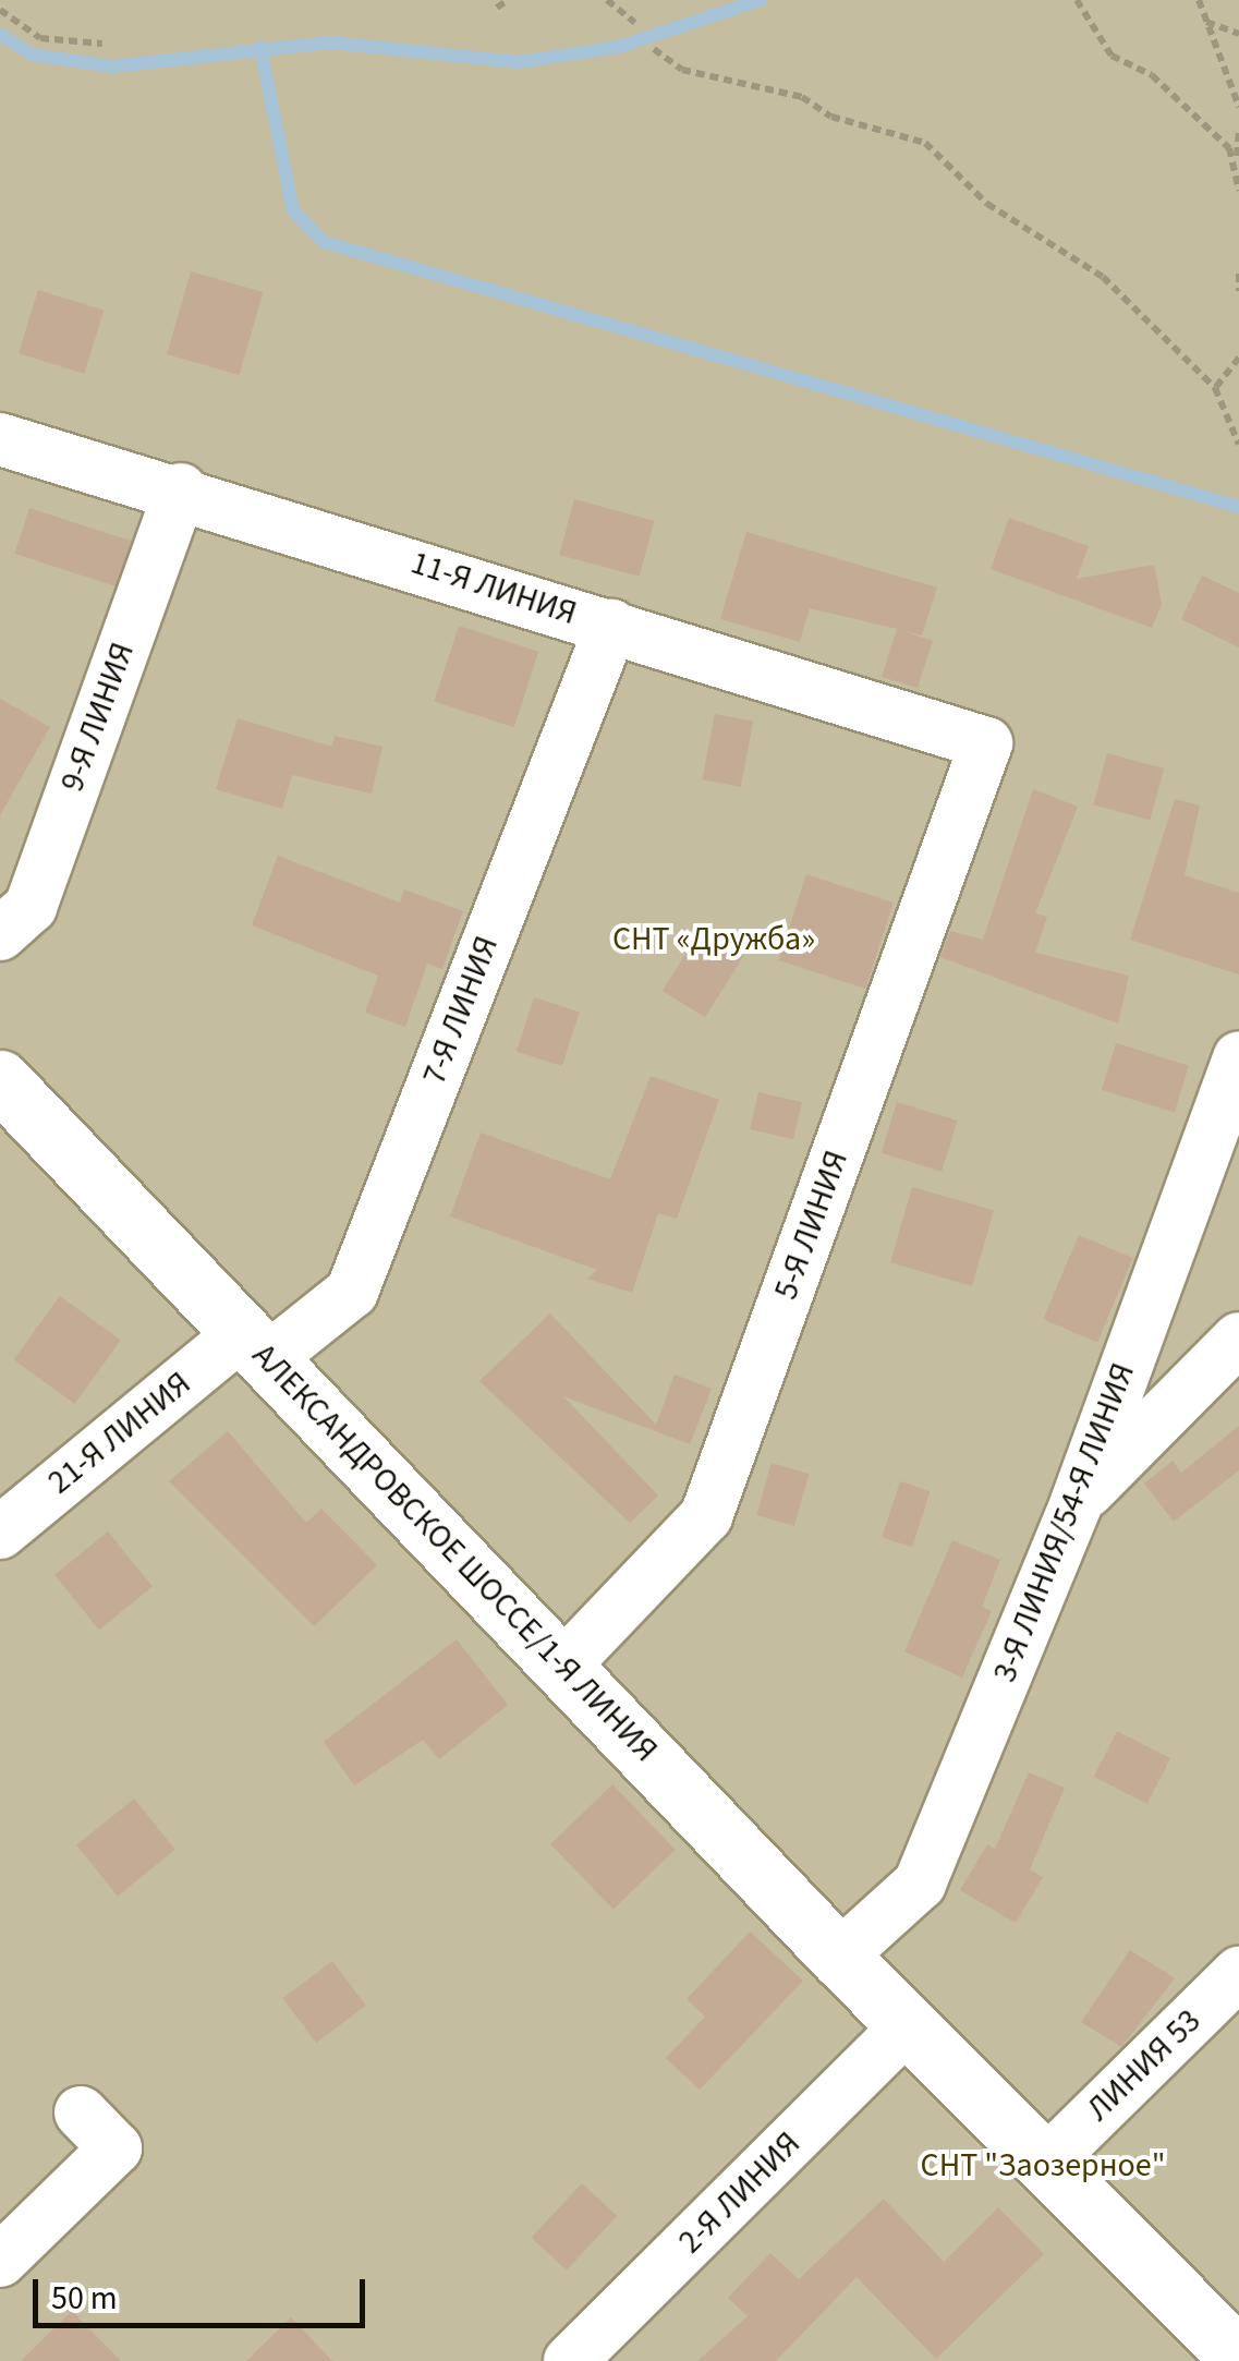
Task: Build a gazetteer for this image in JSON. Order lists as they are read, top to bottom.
{
  "streets": {
    "street": [
      "11-Я ЛИНИЯ",
      "9-Я ЛИНИЯ",
      "7-Я ЛИНИЯ",
      "5-Я ЛИНИЯ",
      "21-Я ЛИНИЯ",
      "3-Я ЛИНИЯ/54-Я ЛИНИЯ",
      "АЛЕКСАНДРОВСКОЕ ШОССЕ/1-Я ЛИНИЯ",
      "ЛИНИЯ 53",
      "2-Я ЛИНИЯ"
    ]
  },
  "crossings": [
    ["11-Я ЛИНИЯ", "9-Я ЛИНИЯ"],
    ["11-Я ЛИНИЯ", "7-Я ЛИНИЯ"],
    ["11-Я ЛИНИЯ", "5-Я ЛИНИЯ"],
    ["7-Я ЛИНИЯ", "21-Я ЛИНИЯ"],
    ["7-Я ЛИНИЯ", "АЛЕКСАНДРОВСКОЕ ШОССЕ/1-Я ЛИНИЯ"],
    ["5-Я ЛИНИЯ", "АЛЕКСАНДРОВСКОЕ ШОССЕ/1-Я ЛИНИЯ"],
    ["21-Я ЛИНИЯ", "АЛЕКСАНДРОВСКОЕ ШОССЕ/1-Я ЛИНИЯ"],
    ["3-Я ЛИНИЯ/54-Я ЛИНИЯ", "АЛЕКСАНДРОВСКОЕ ШОССЕ/1-Я ЛИНИЯ"],
    ["АЛЕКСАНДРОВСКОЕ ШОССЕ/1-Я ЛИНИЯ", "ЛИНИЯ 53"],
    ["АЛЕКСАНДРОВСКОЕ ШОССЕ/1-Я ЛИНИЯ", "2-Я ЛИНИЯ"]
  ],
  "parks": ["СНТ «Дружба»", "СНТ \"Заозерное\""],
  "scale_bar": "50 m"
}
